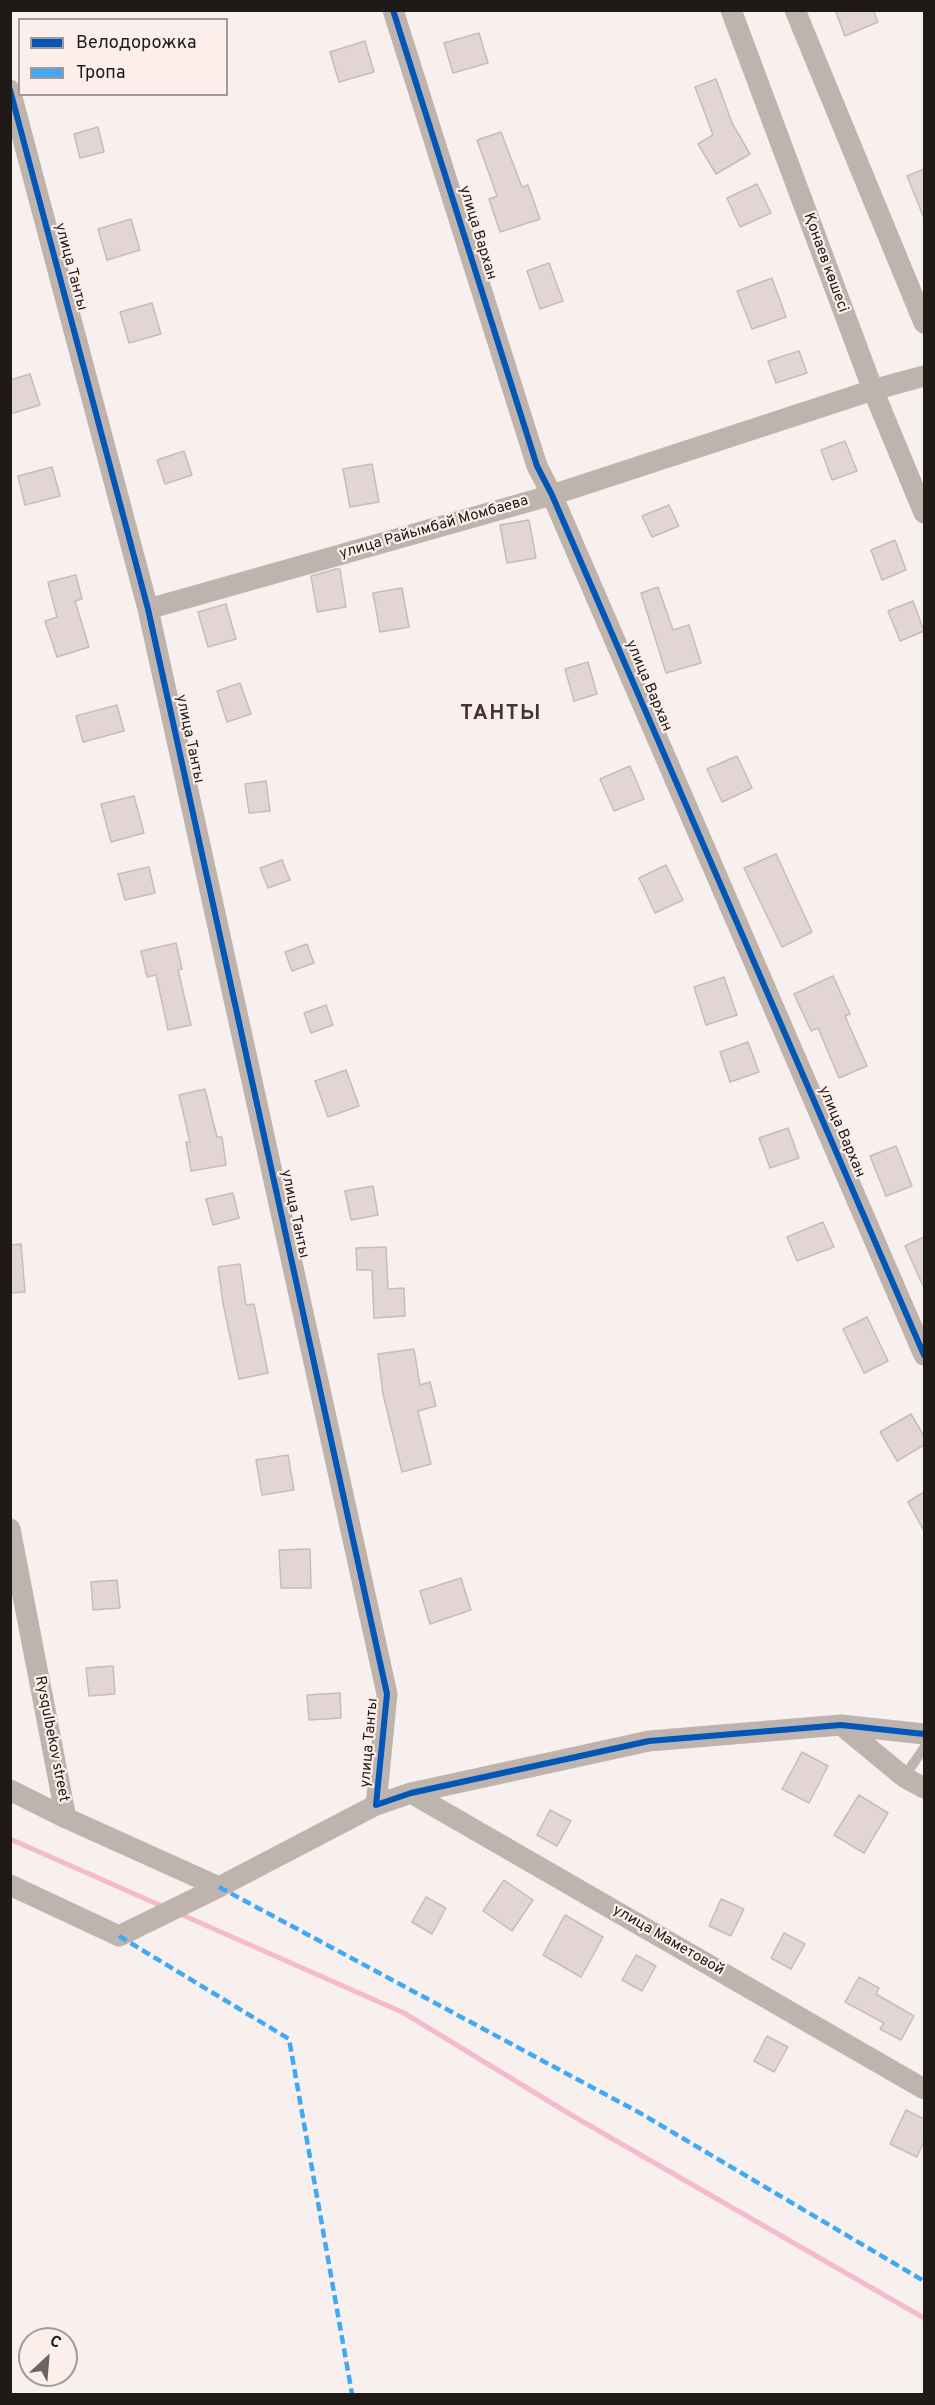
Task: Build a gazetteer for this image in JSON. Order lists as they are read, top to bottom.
{
  "streets": {
    "street": [
      "улица Вархан",
      "Қонаев көшесі",
      "улица Танты",
      "улица Райымбай Момбаева",
      "Rysqulbekov street",
      "улица Маметовой"
    ]
  },
  "crossings": [
    ["улица Вархан", "улица Райымбай Момбаева"],
    ["Қонаев көшесі", "улица Райымбай Момбаева"],
    ["улица Танты", "улица Райымбай Момбаева"],
    ["улица Танты", "улица Маметовой"]
  ],
  "districts": ["ТАНТЫ"],
  "legend": ["Велодорожка", "Тропа"],
  "north": "top right"
}
